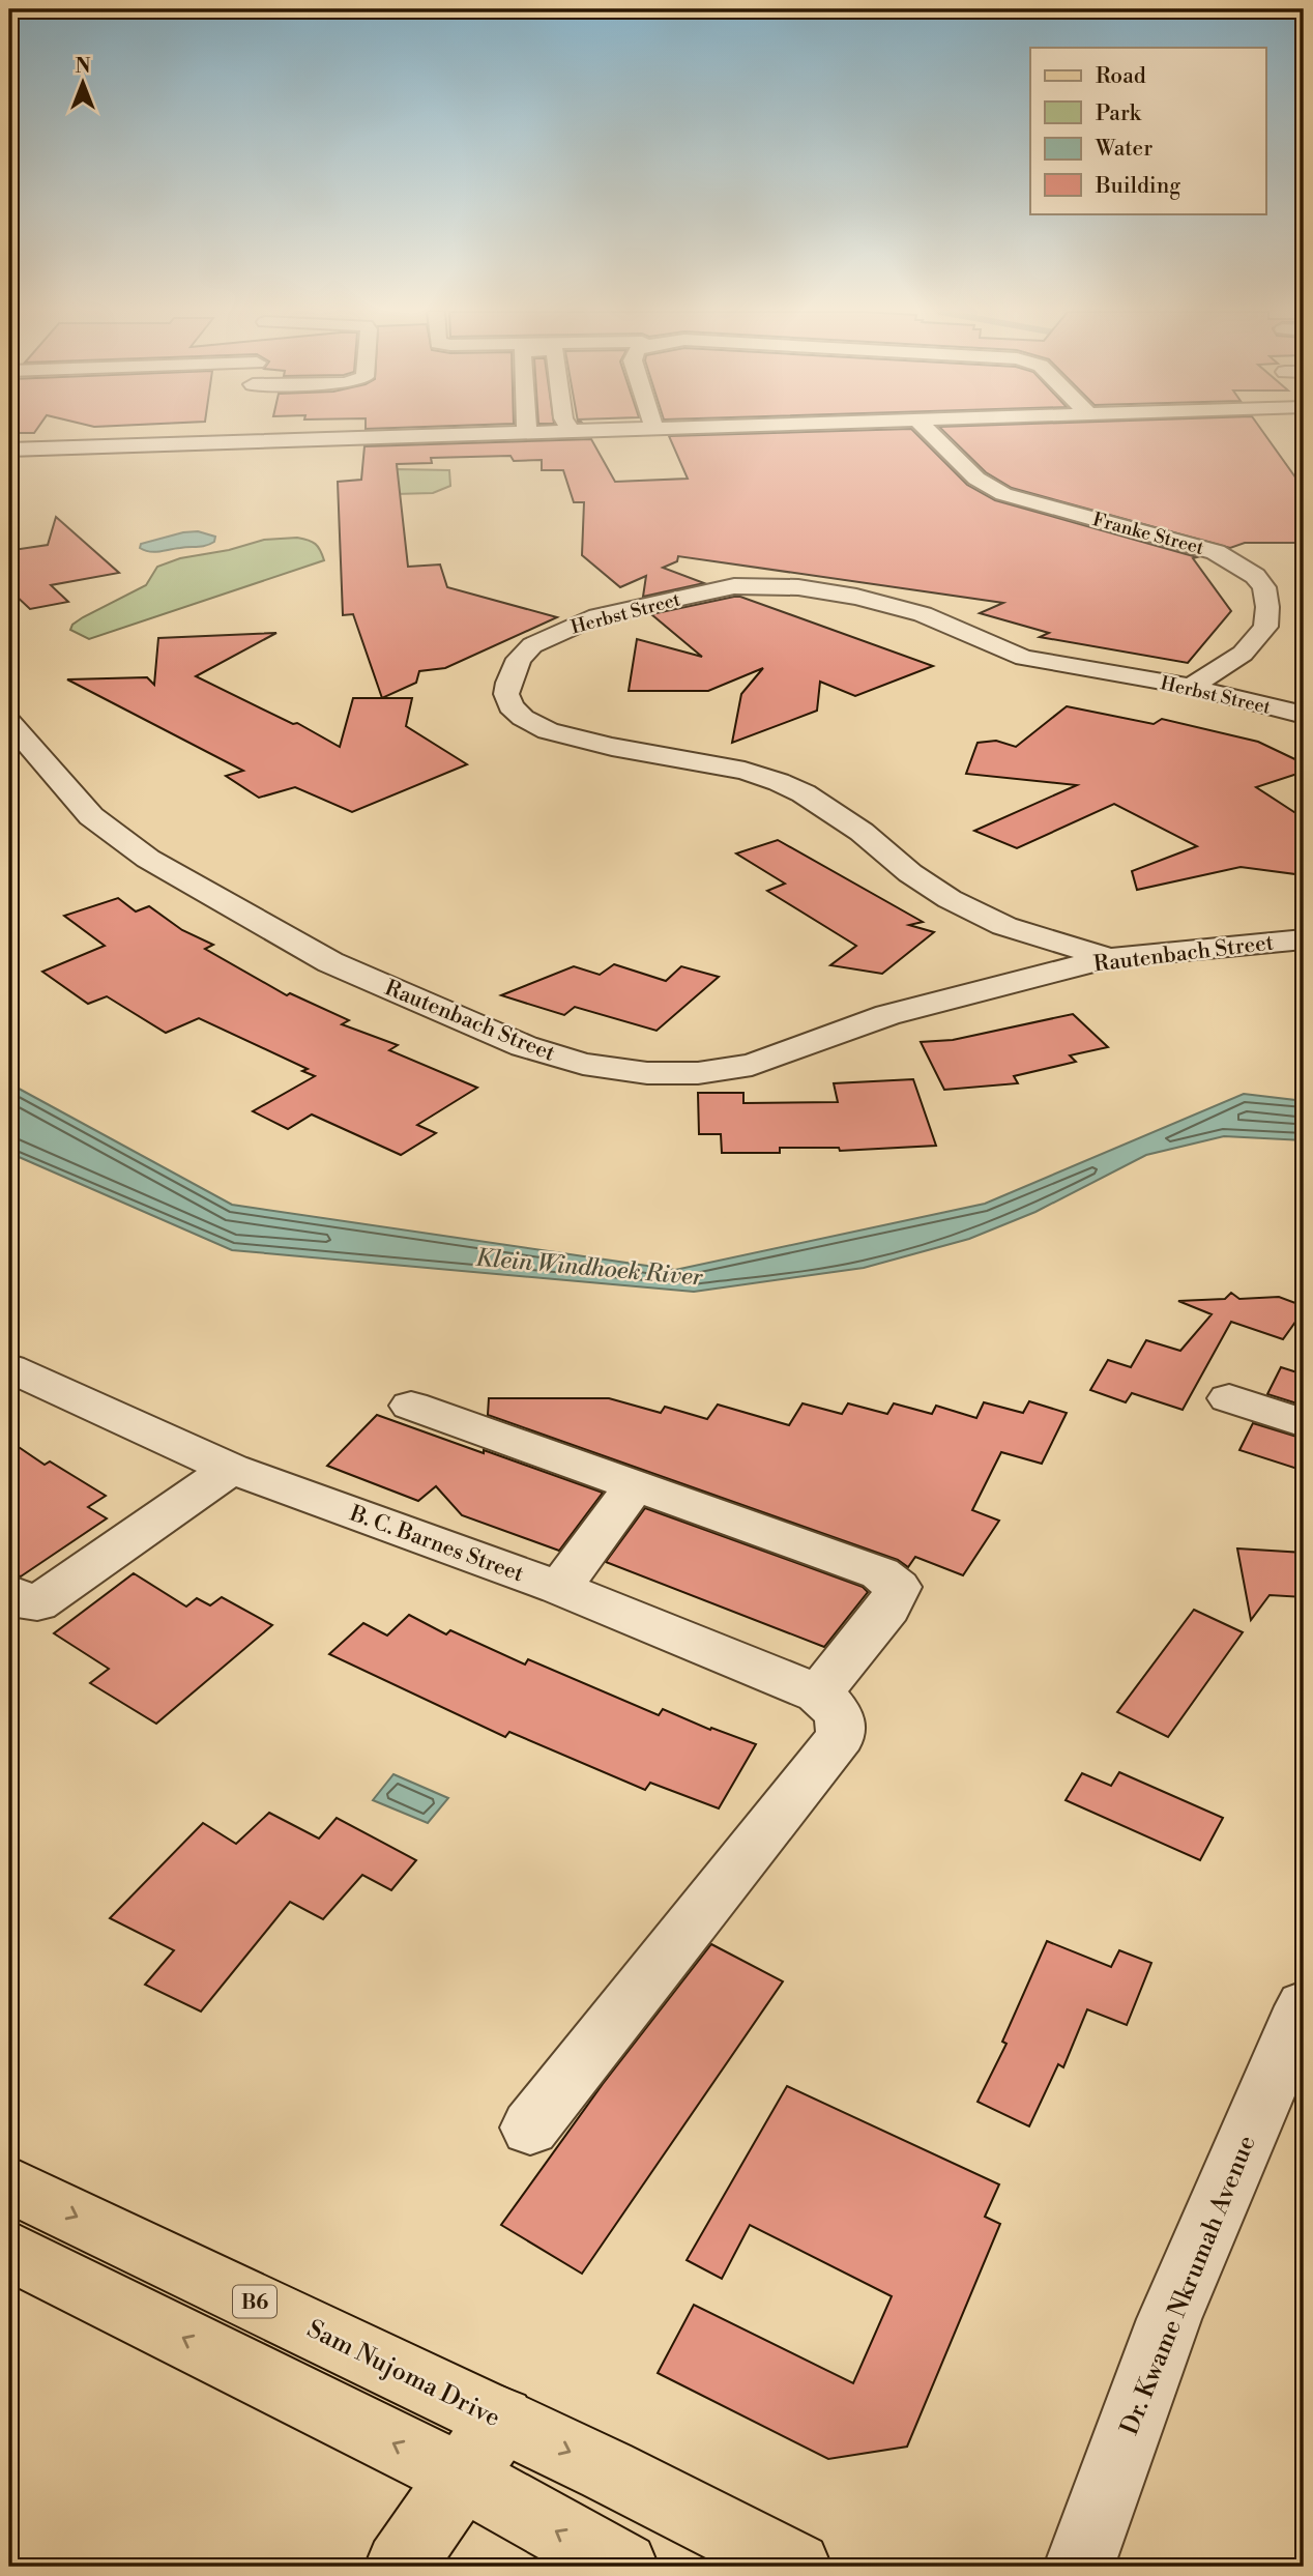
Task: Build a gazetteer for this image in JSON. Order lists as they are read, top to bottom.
{
  "streets": {
    "main road": ["B6", "Sam Nujoma Drive"],
    "street": [
      "Franke Street",
      "Herbst Street",
      "Rautenbach Street",
      "B. C. Barnes Street",
      "Dr. Kwame Nkrumah Avenue"
    ]
  },
  "crossings": [
    ["Franke Street", "Herbst Street"],
    ["Herbst Street", "Rautenbach Street"]
  ],
  "water": ["Klein Windhoek River"],
  "legend": [
    "Road",
    "Park",
    "Water",
    "Building"
  ],
  "north": "top"
}
